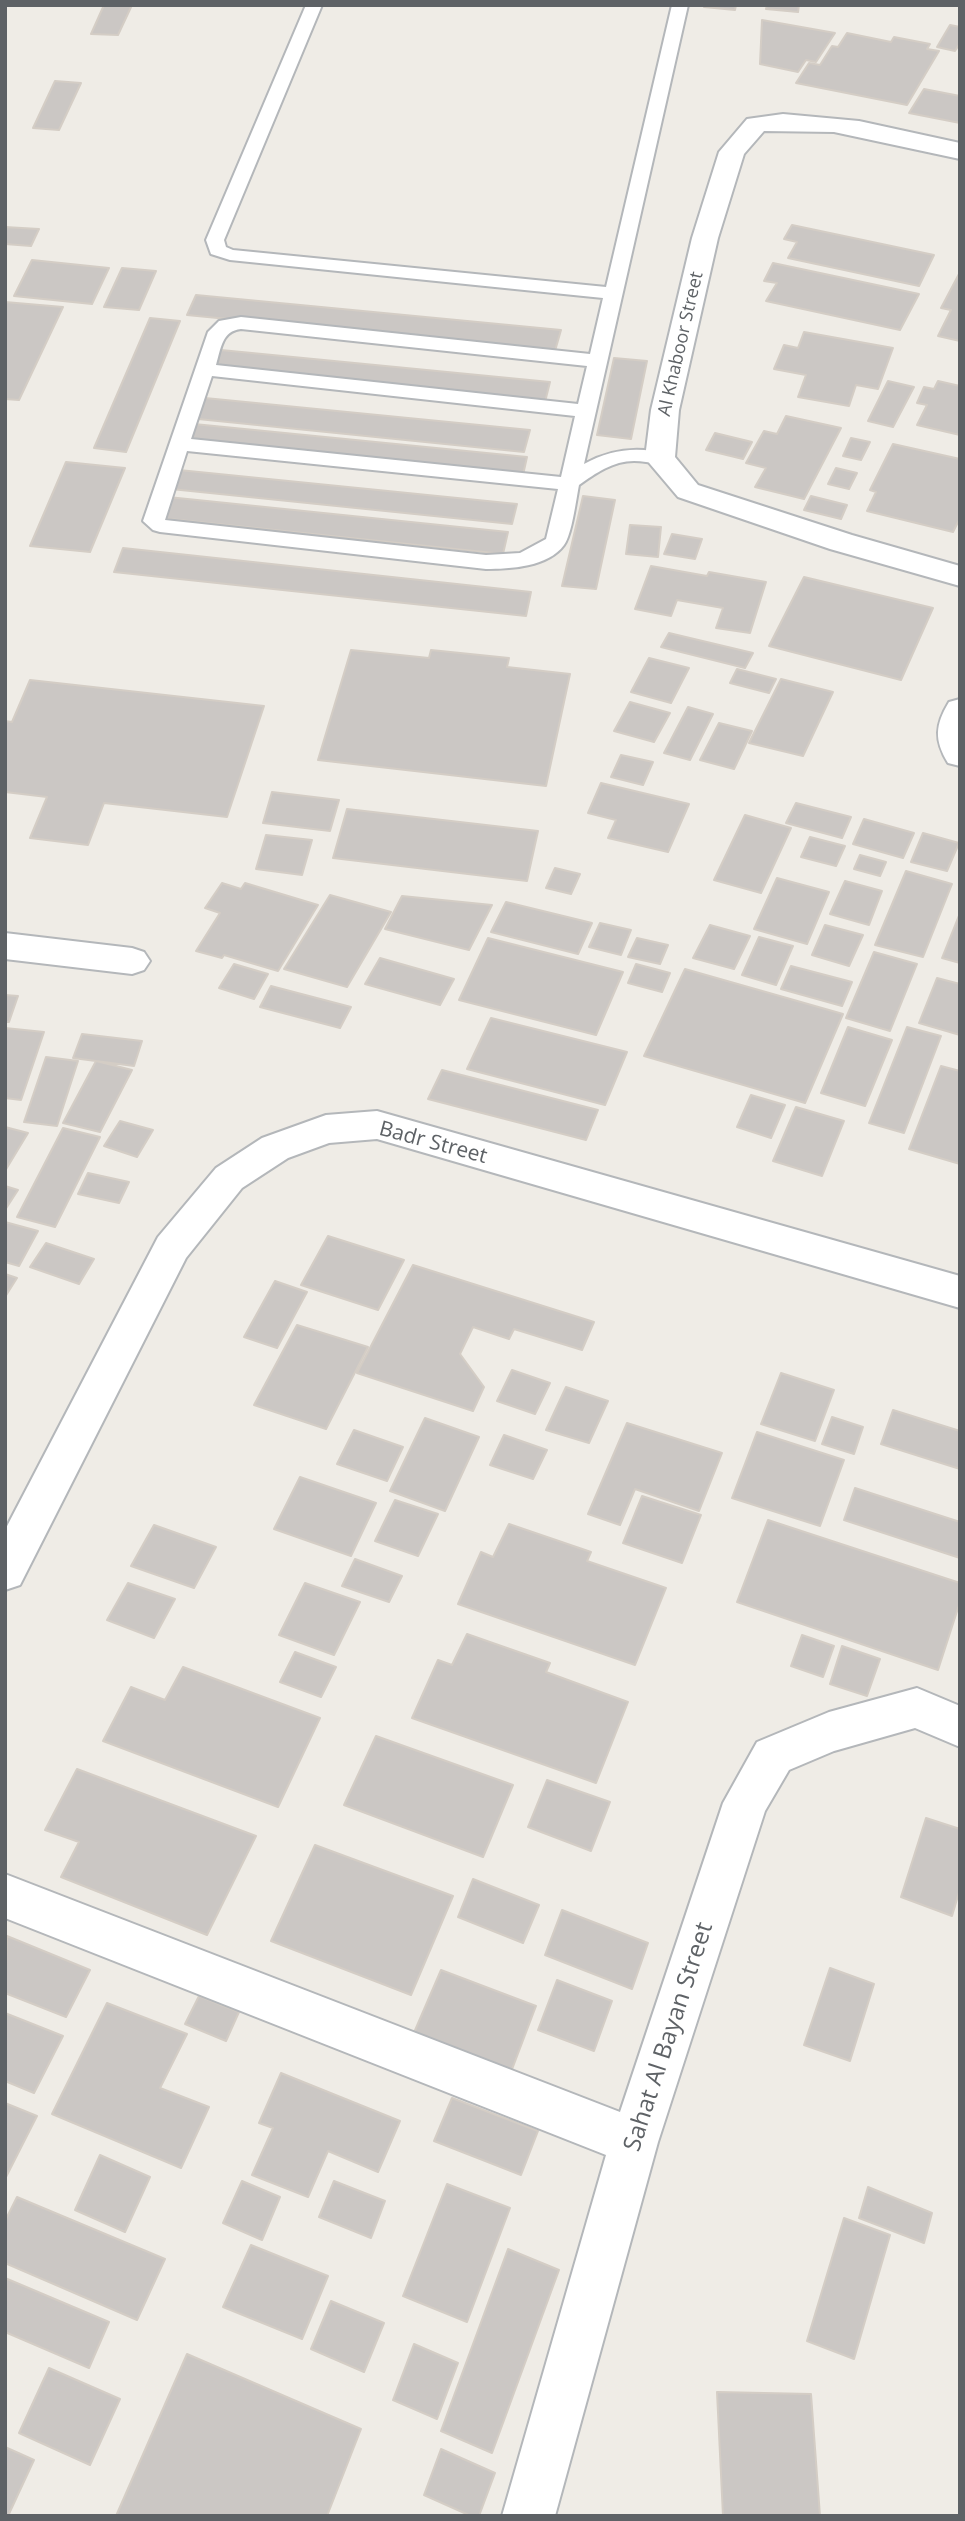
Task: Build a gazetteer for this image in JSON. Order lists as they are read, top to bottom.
{
  "streets": {
    "street": ["Al Khaboor Street", "Badr Street", "Sahat Al Bayan Street"]
  }
}
